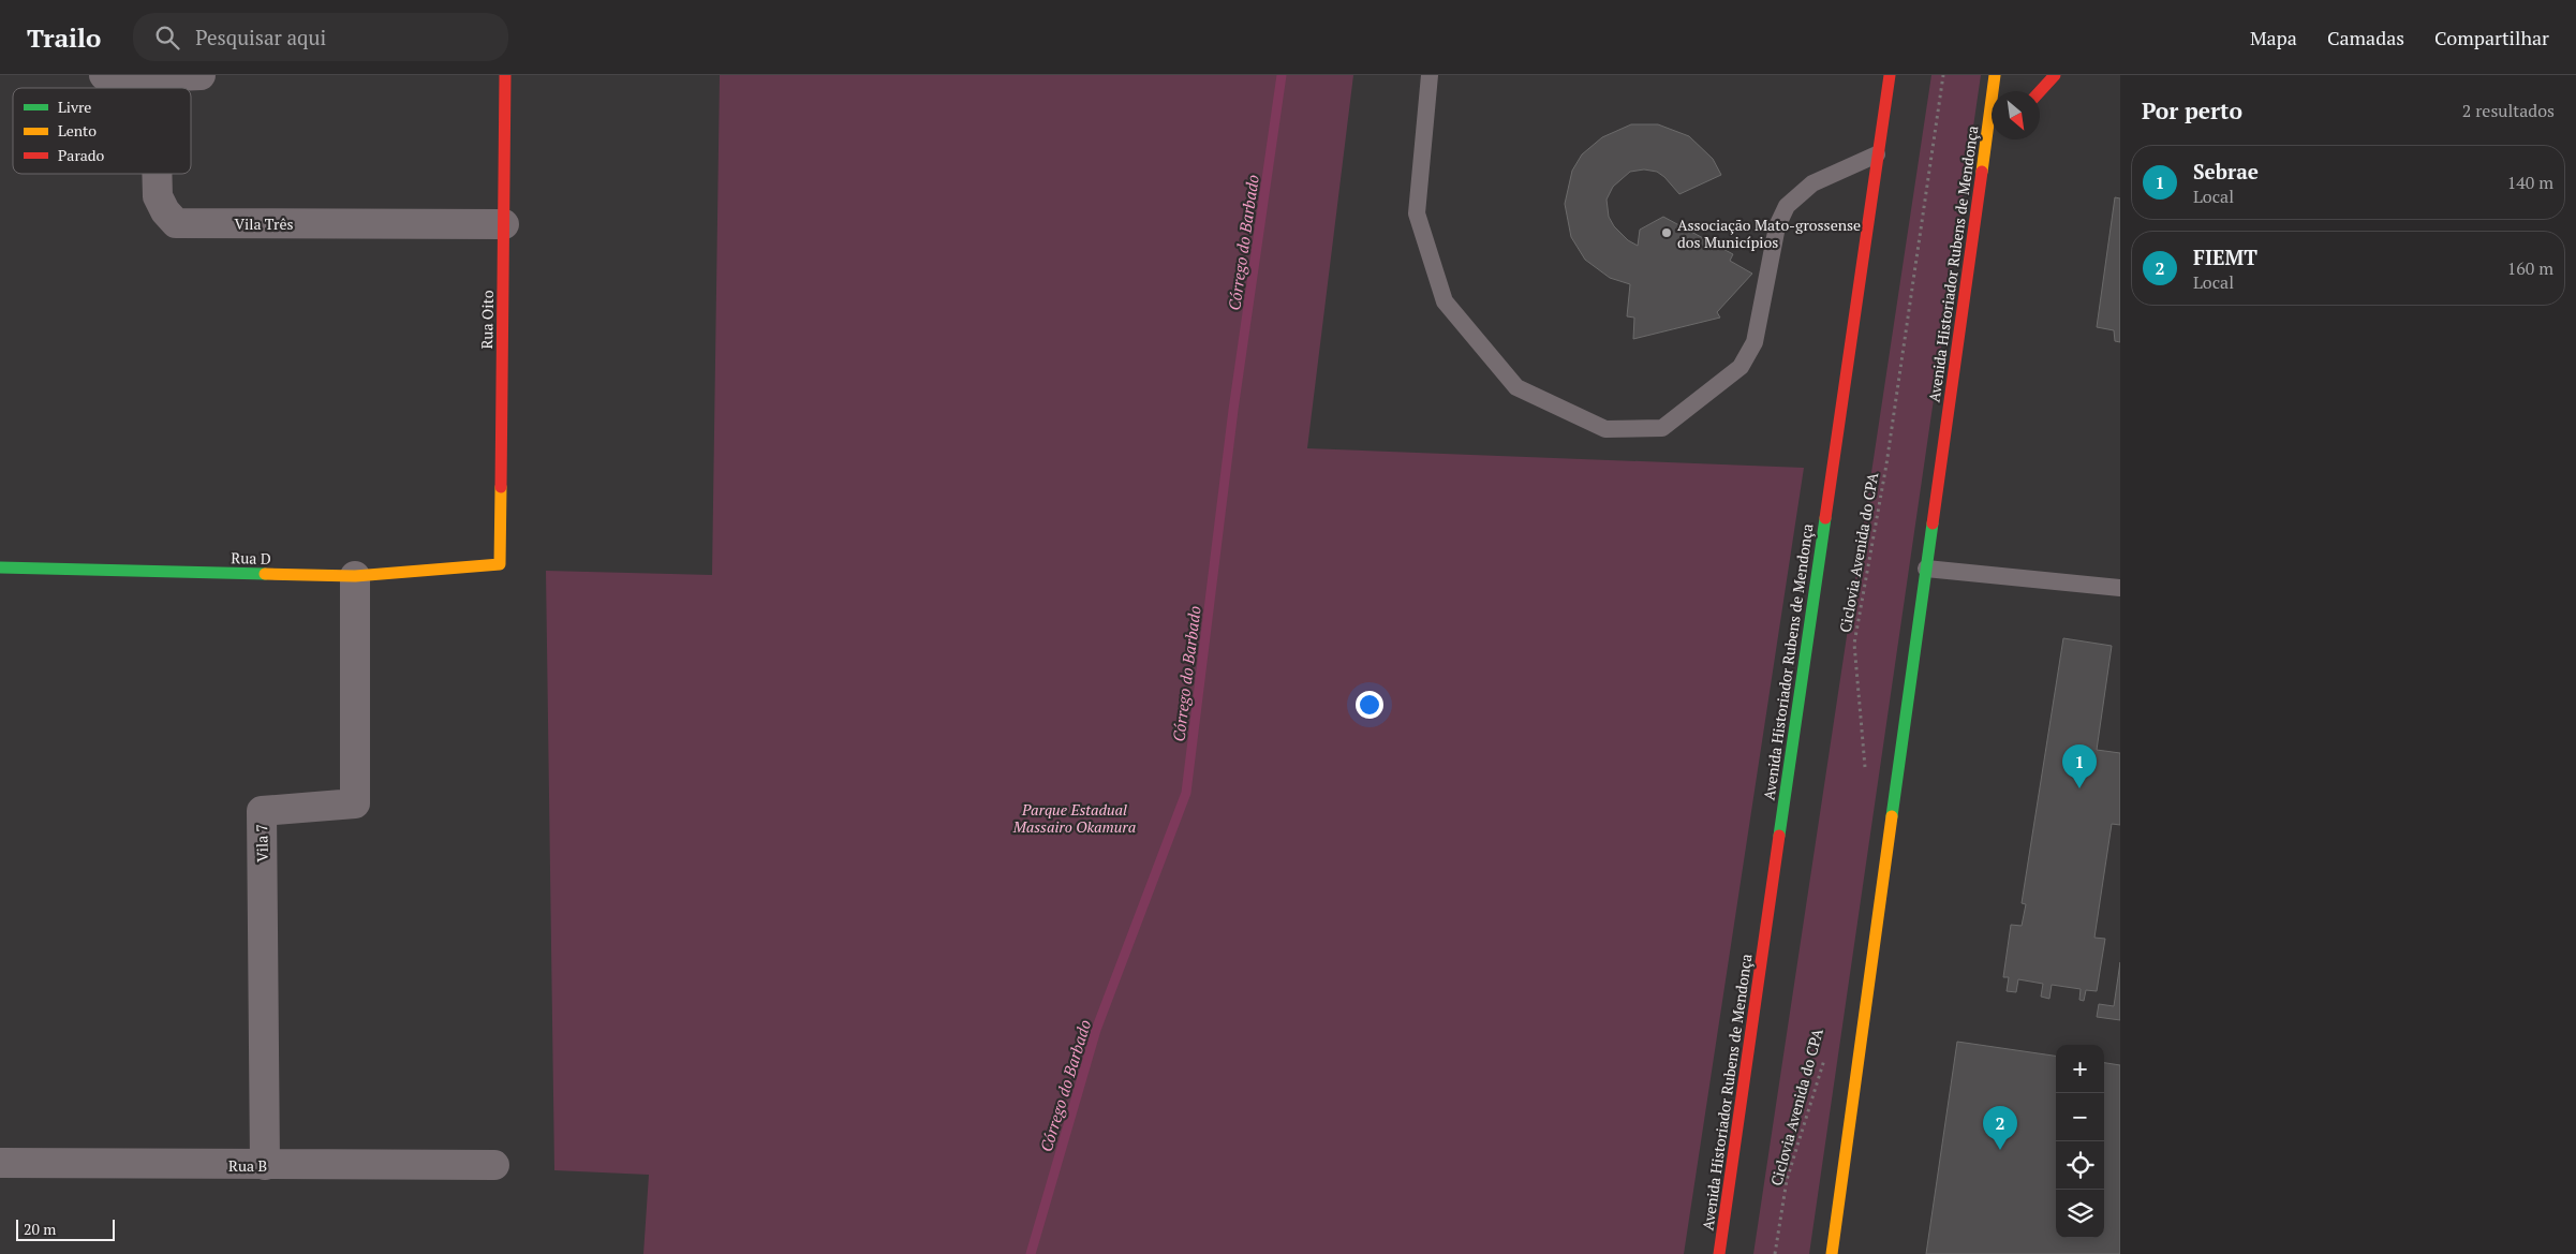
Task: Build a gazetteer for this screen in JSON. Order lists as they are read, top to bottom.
{
  "streets": {
    "main road": ["Avenida Historiador Rubens de Mendonça", "Rua Oito", "Rua D"],
    "street": ["Vila Três", "Vila 7", "Rua B"],
    "path": ["Ciclovia Avenida do CPA"]
  },
  "crossings": [
    ["Vila Três", "Rua Oito"],
    ["Rua Oito", "Rua D"],
    ["Rua D", "Vila 7"],
    ["Vila 7", "Rua B"]
  ],
  "water": ["Córrego do Barbado"],
  "parks": ["Parque Estadual Massairo Okamura"],
  "places": ["Associação Mato-grossense dos Municípios"],
  "legend": ["Livre", "Lento", "Parado"],
  "scale_bar": "20 m",
  "north": "bottom right",
  "page": {
    "header": "Trailo",
    "search": "Pesquisar aqui",
    "nav": ["Mapa", "Camadas", "Compartilhar"],
    "heading": ["Por perto", "2 resultados"],
    "list": [
      {
        "mark": "1",
        "name": "Sebrae",
        "note": "Local",
        "value": "140 m"
      },
      {
        "mark": "2",
        "name": "FIEMT",
        "note": "Local",
        "value": "160 m"
      }
    ],
    "pins": ["1", "2"],
    "map_buttons": ["+", "−"],
    "scale": "20 m"
  }
}
